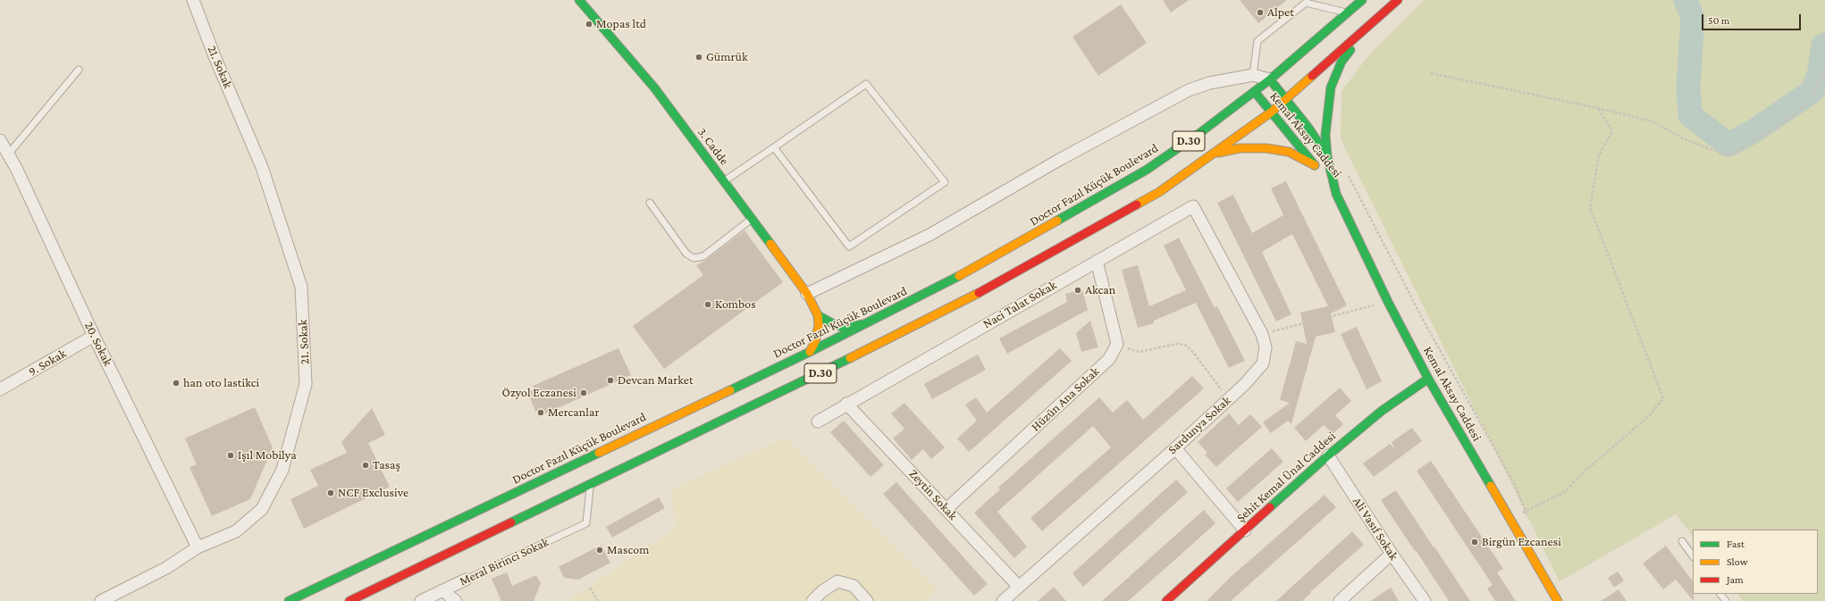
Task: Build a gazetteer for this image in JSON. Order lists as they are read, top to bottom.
{
  "streets": {
    "main road": [
      "Kemal Aksay Caddesi",
      "D.30",
      "3. Cadde",
      "Doctor Fazıl Küçük Boulevard",
      "Şehit Kemal Ünal Caddesi"
    ],
    "street": [
      "21. Sokak",
      "Naci Talat Sokak",
      "20. Sokak",
      "9. Sokak",
      "Hüzün Ana Sokak",
      "Sardunya Sokak",
      "Zeytin Sokak",
      "Ali Vasıf Sokak",
      "Meral Birinci Sokak"
    ]
  },
  "crossings": [
    ["21. Sokak", "20. Sokak"],
    ["Kemal Aksay Caddesi", "D.30"],
    ["Kemal Aksay Caddesi", "Doctor Fazıl Küçük Boulevard"],
    ["Kemal Aksay Caddesi", "Şehit Kemal Ünal Caddesi"],
    ["D.30", "Meral Birinci Sokak"],
    ["Naci Talat Sokak", "Sardunya Sokak"],
    ["Naci Talat Sokak", "Zeytin Sokak"],
    ["20. Sokak", "9. Sokak"],
    ["Hüzün Ana Sokak", "Zeytin Sokak"],
    ["Sardunya Sokak", "Zeytin Sokak"],
    ["Şehit Kemal Ünal Caddesi", "Ali Vasıf Sokak"]
  ],
  "places": [
    "Alpet",
    "Mopas ltd",
    "Gümrük",
    "Akcan",
    "Kombos",
    "Devcan Market",
    "han oto lastikci",
    "Özyol Eczanesi",
    "Mercanlar",
    "Işıl Mobilya",
    "Tasaş",
    "NCF Exclusive",
    "Birgün Ezcanesi",
    "Mascom"
  ],
  "legend": ["Fast", "Slow", "Jam"],
  "scale_bar": "50 m"
}
